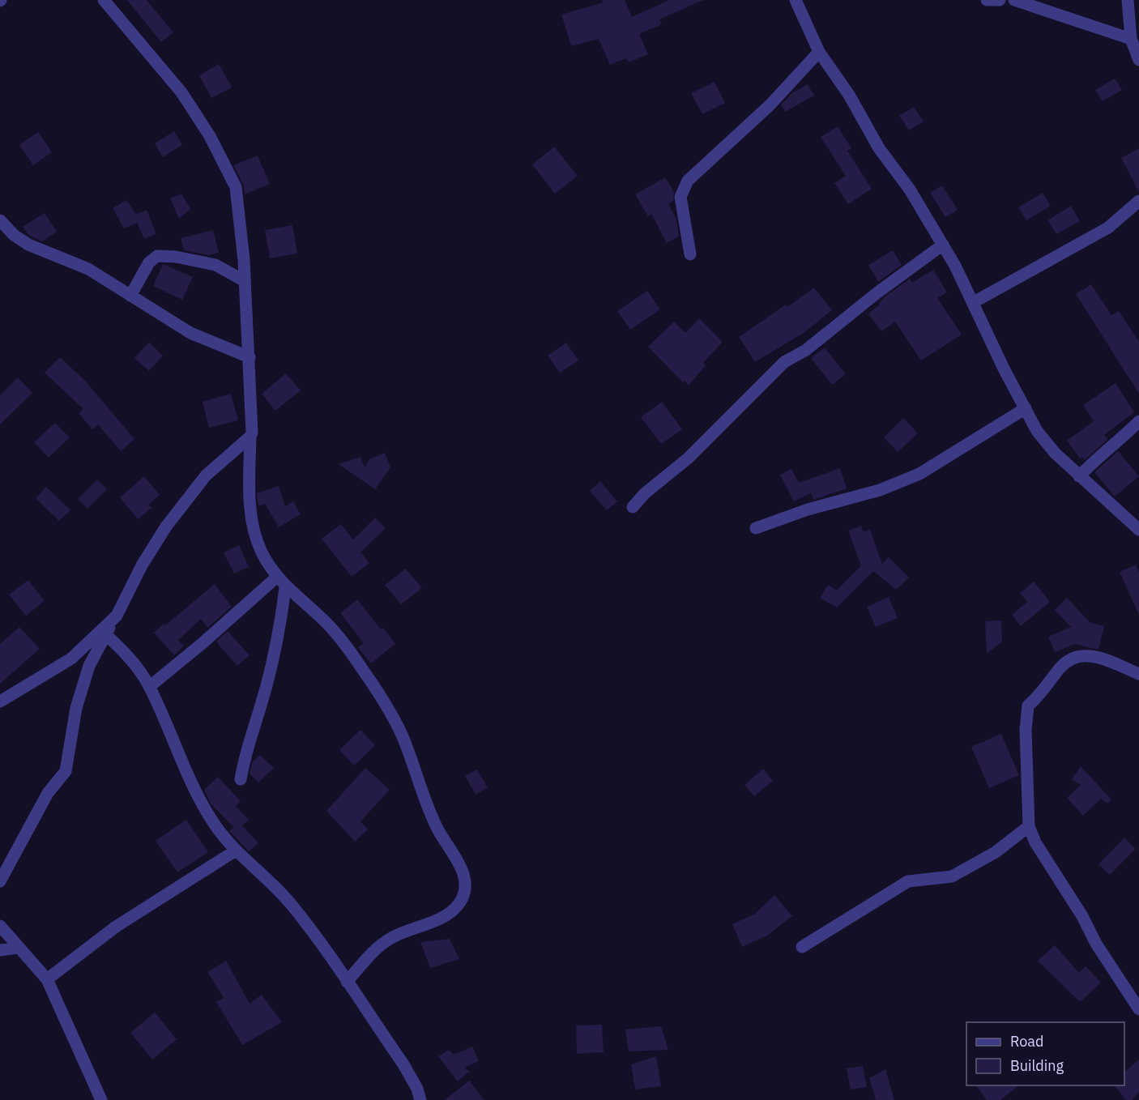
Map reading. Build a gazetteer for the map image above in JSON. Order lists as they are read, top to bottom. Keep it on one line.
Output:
{"legend":["Road","Building"]}
